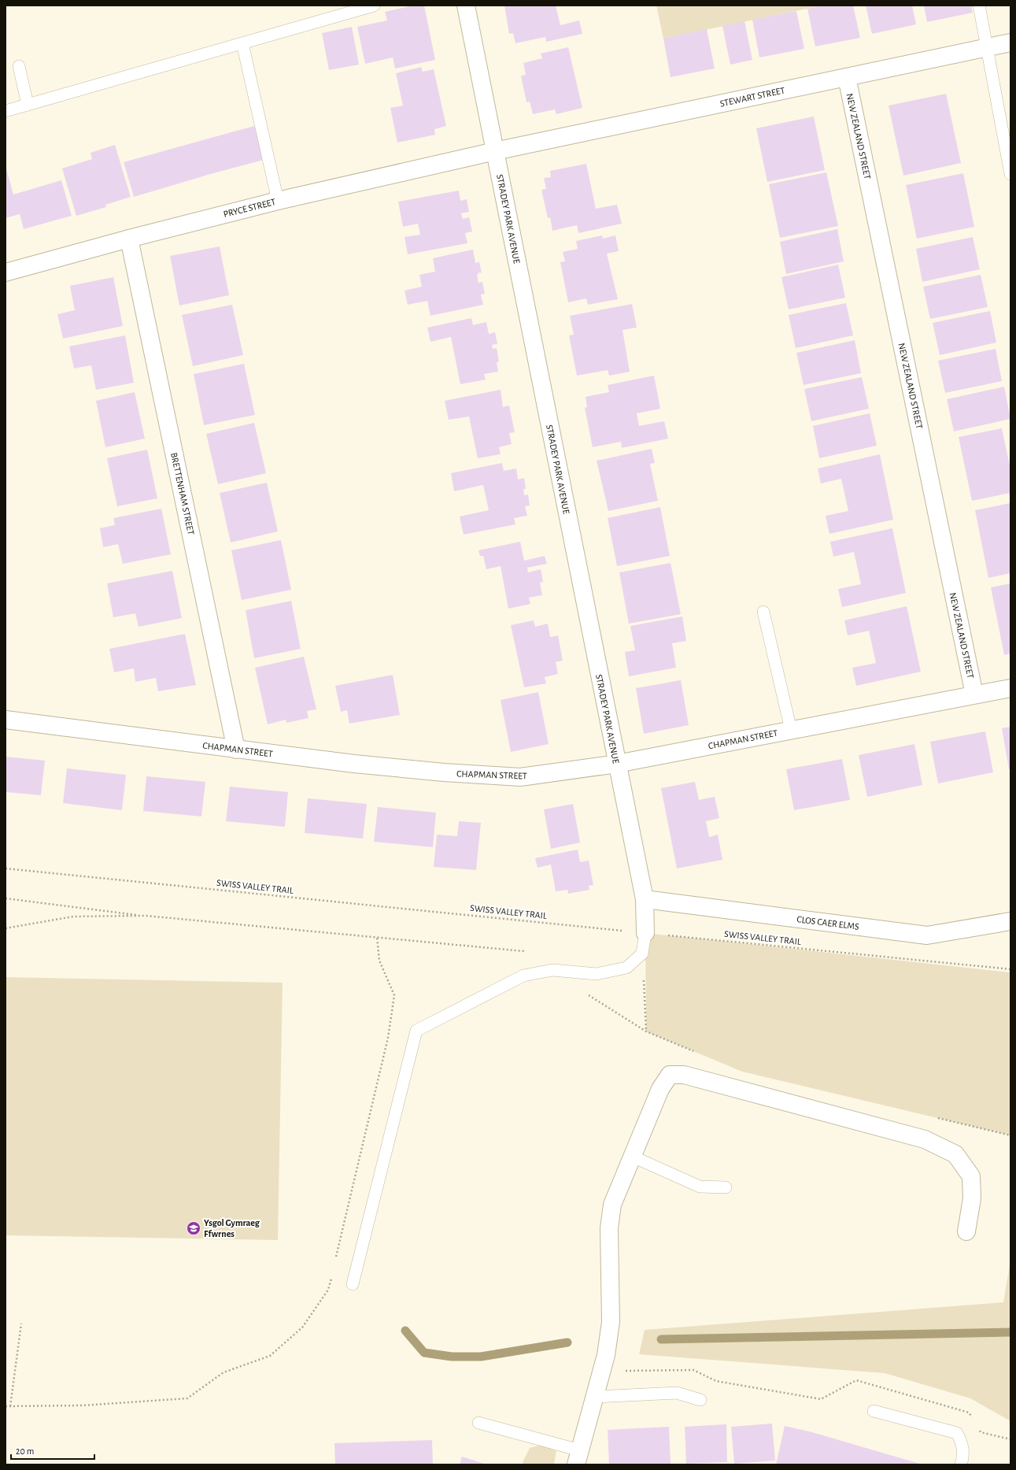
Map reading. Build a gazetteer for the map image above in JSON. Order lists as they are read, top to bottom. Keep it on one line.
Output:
{"streets":{"street":["STEWART STREET","NEW ZEALAND STREET","PRYCE STREET","STRADEY PARK AVENUE","BRETTENHAM STREET","CHAPMAN STREET","CLOS CAER ELMS"],"path":["SWISS VALLEY TRAIL"]},"crossings":[["STEWART STREET","NEW ZEALAND STREET"],["STEWART STREET","PRYCE STREET"],["STEWART STREET","STRADEY PARK AVENUE"],["NEW ZEALAND STREET","CHAPMAN STREET"],["PRYCE STREET","STRADEY PARK AVENUE"],["PRYCE STREET","BRETTENHAM STREET"],["STRADEY PARK AVENUE","CHAPMAN STREET"],["STRADEY PARK AVENUE","SWISS VALLEY TRAIL"],["STRADEY PARK AVENUE","CLOS CAER ELMS"],["BRETTENHAM STREET","CHAPMAN STREET"]],"places":{"school or university":["Ysgol Gymraeg Ffwrnes"]},"scale_bar":"20 m"}
